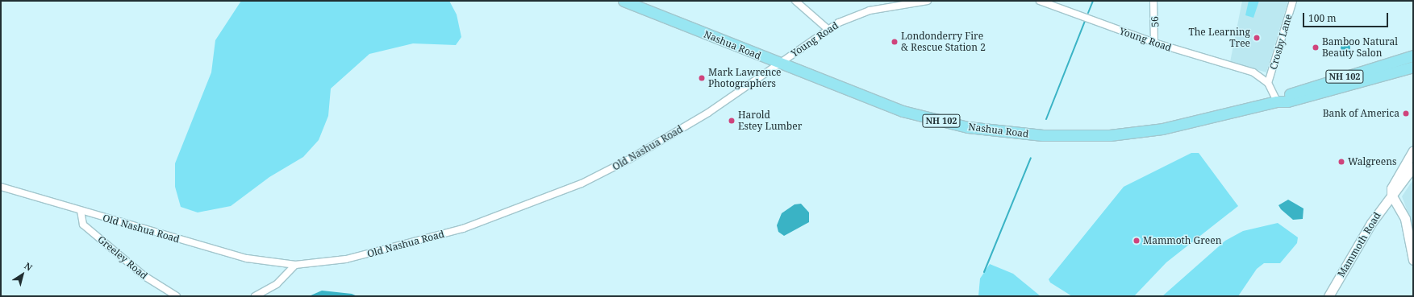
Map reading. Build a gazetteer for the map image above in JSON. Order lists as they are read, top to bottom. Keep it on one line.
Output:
{"streets":{"main road":["Nashua Road","NH 102","Mammoth Road"],"street":["56","Young Road","Crosby Lane","Old Nashua Road","Greeley Road"]},"crossings":[["56","Young Road"],["Young Road","Crosby Lane"],["Young Road","Nashua Road"],["Young Road","Old Nashua Road"],["Nashua Road","Old Nashua Road"],["Old Nashua Road","Greeley Road"]],"places":["The Learning Tree","Londonderry Fire & Rescue Station 2","Bamboo Natural Beauty Salon","Mark Lawrence Photographers","Bank of America","Harold Estey Lumber","Walgreens","Mammoth Green"],"scale_bar":"100 m","north":"top right"}
